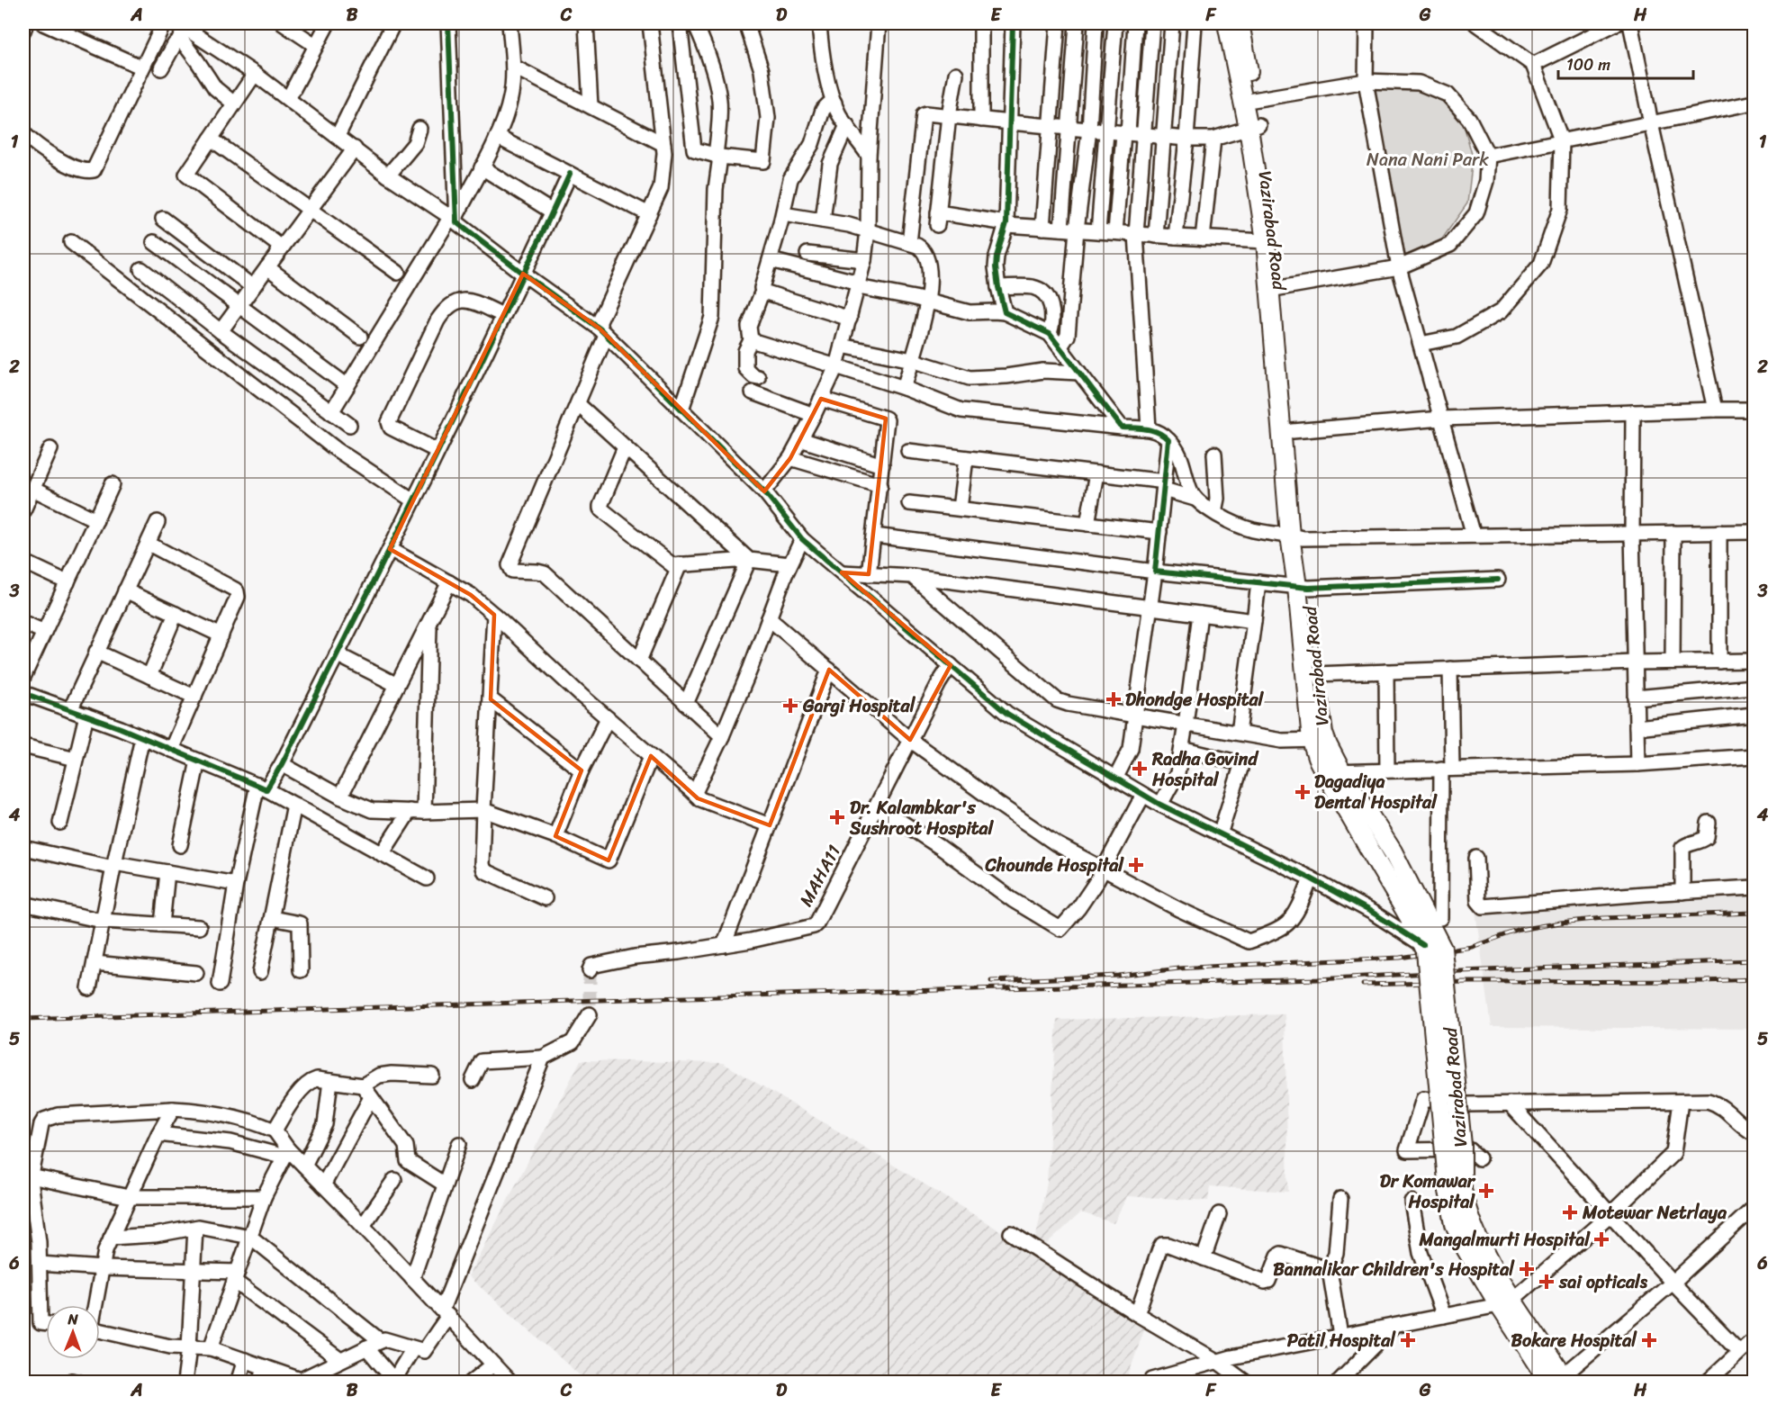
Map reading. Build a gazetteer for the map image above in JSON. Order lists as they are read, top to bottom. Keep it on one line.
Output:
{"streets":{"main road":["Vazirabad Road"],"street":["MAHA11"]},"parks":["Nana Nani Park"],"places":{"health":["Dhondge Hospital","Gargi Hospital","Radha Govind Hospital","Dagadiya Dental Hospital","Dr. Kalambkar's Sushroot Hospital","Chounde Hospital","Dr Komawar Hospital","Motewar Netrlaya","Mangalmurti Hospital","Bannalikar Children's Hospital","sai opticals","Patil Hospital","Bokare Hospital"]},"scale_bar":"100 m","north":"top","grid":{"columns":["A","B","C","D","E","F","G","H"],"rows":["1","2","3","4","5","6"]}}
